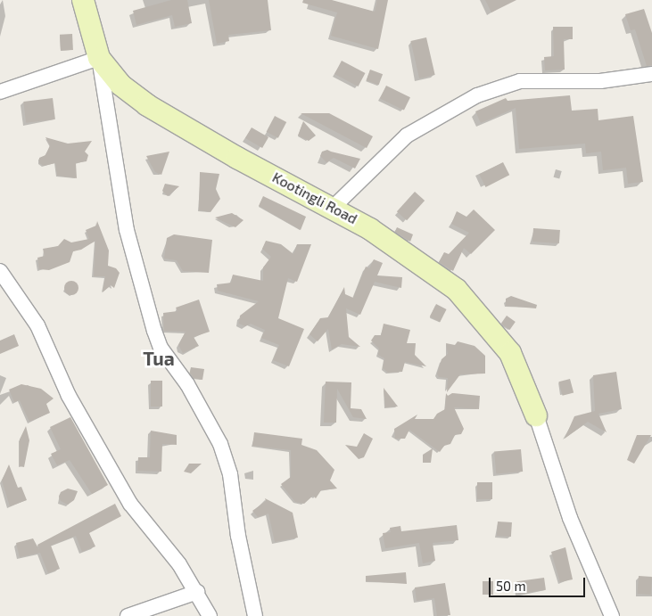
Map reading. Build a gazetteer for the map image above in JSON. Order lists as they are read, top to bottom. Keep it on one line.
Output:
{"streets":{"street":["Kootingli Road"]},"districts":["Tua"],"scale_bar":"50 m"}
